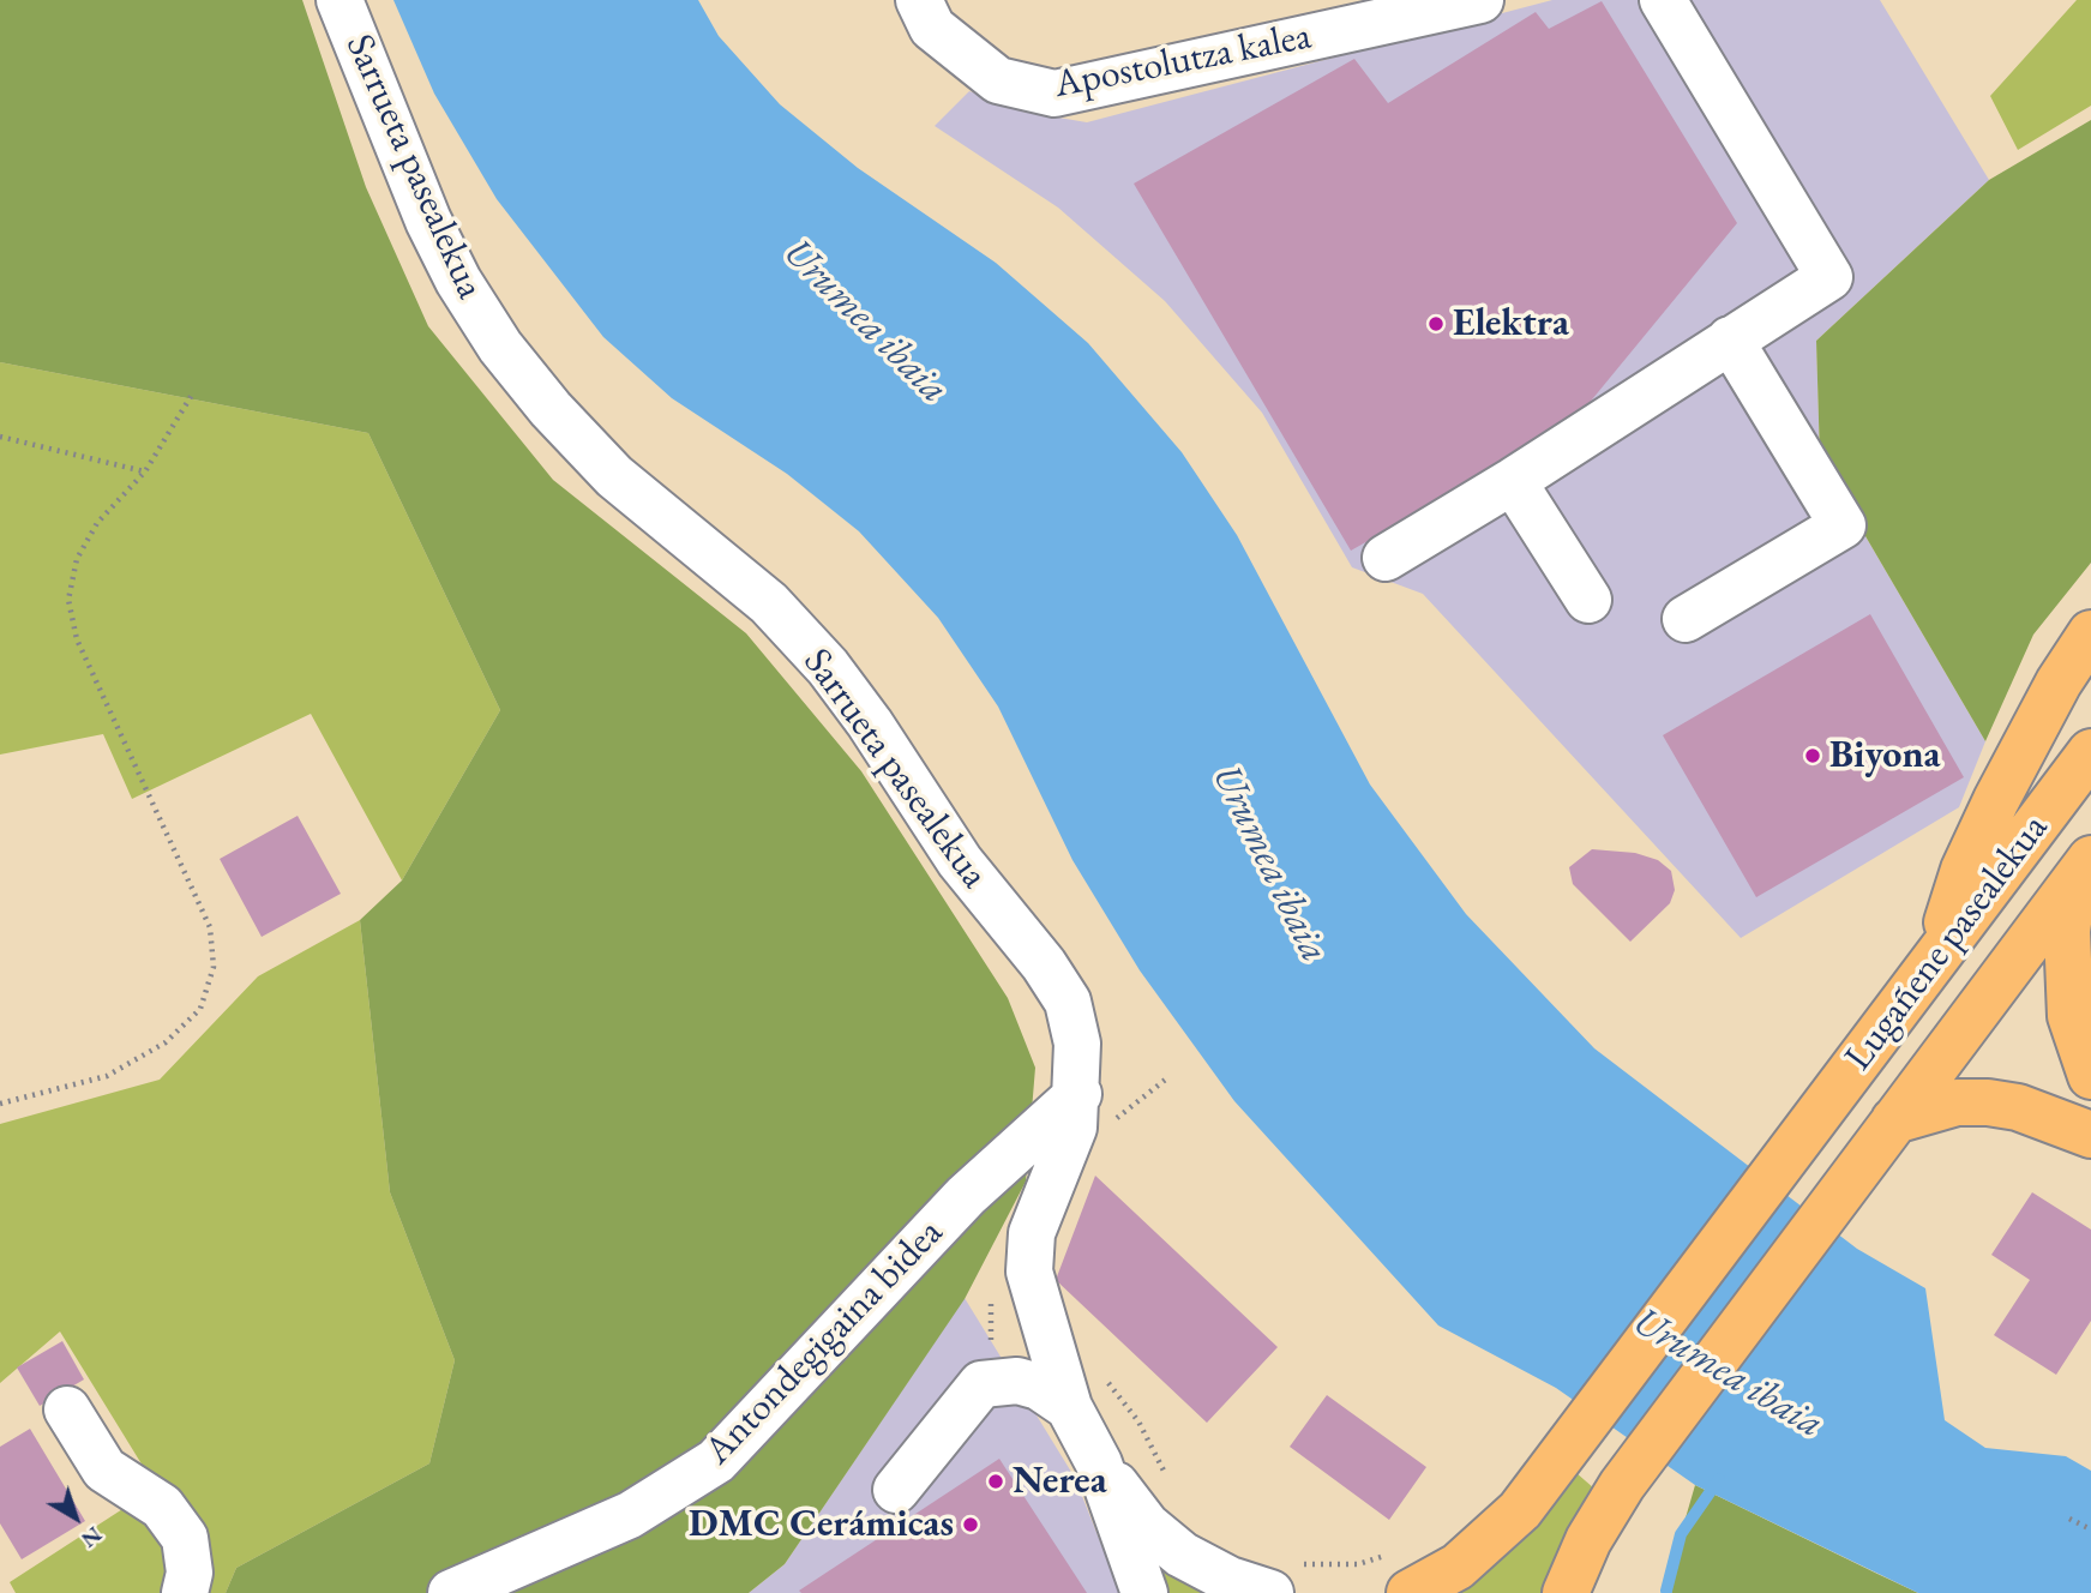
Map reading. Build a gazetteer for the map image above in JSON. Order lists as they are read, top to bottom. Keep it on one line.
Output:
{"streets":{"main road":["Lugañene pasealekua"],"street":["Apostolutza kalea","Sarrueta pasealekua","Antondegigaina bidea"]},"crossings":[["Sarrueta pasealekua","Antondegigaina bidea"]],"water":["Urumea ibaia"],"places":["Elektra","Biyona","Nerea","DMC Cerámicas"],"north":"bottom right"}
